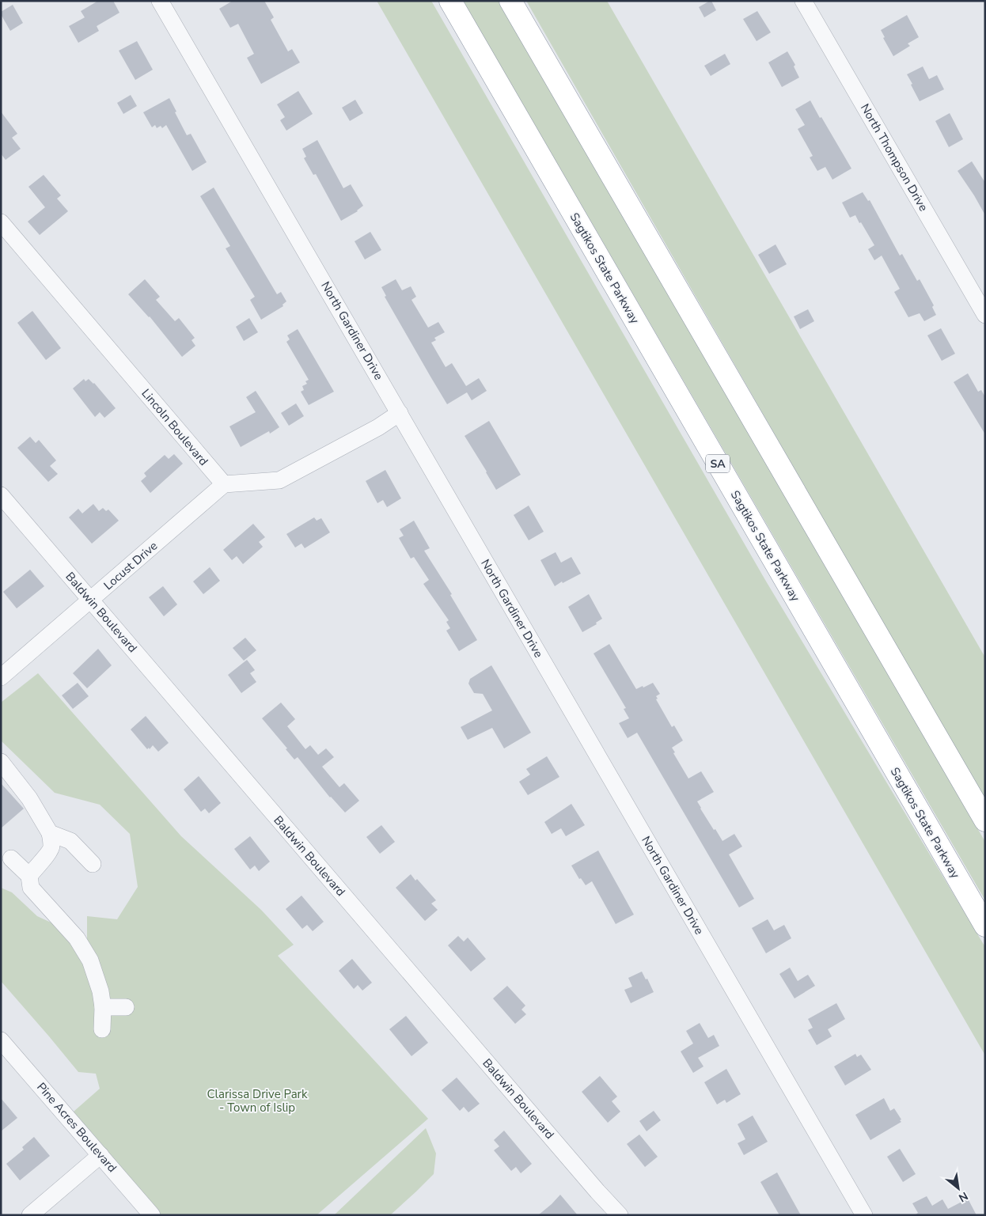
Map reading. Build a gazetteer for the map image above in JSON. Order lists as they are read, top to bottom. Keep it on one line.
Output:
{"streets":{"highway":["Sagtikos State Parkway","SA"],"street":["North Thompson Drive","North Gardiner Drive","Lincoln Boulevard","Locust Drive","Baldwin Boulevard","Pine Acres Boulevard"]},"crossings":[["Lincoln Boulevard","Locust Drive"],["Locust Drive","Baldwin Boulevard"]],"parks":["Clarissa Drive Park - Town of Islip"],"north":"bottom right"}
